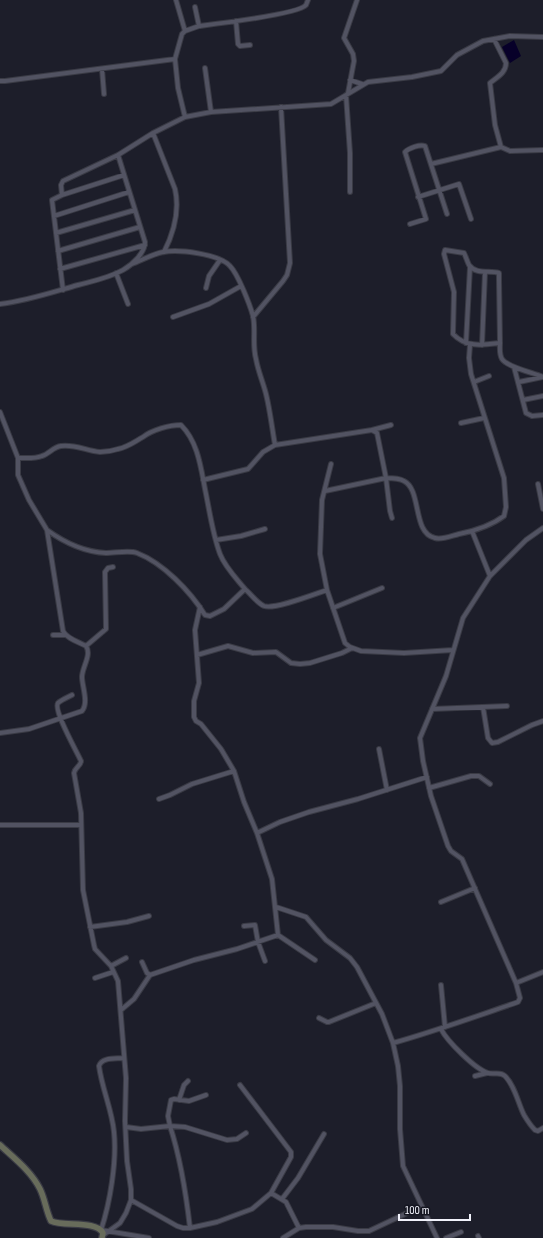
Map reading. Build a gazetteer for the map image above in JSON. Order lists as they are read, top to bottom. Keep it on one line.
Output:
{"scale_bar":"100 m"}
